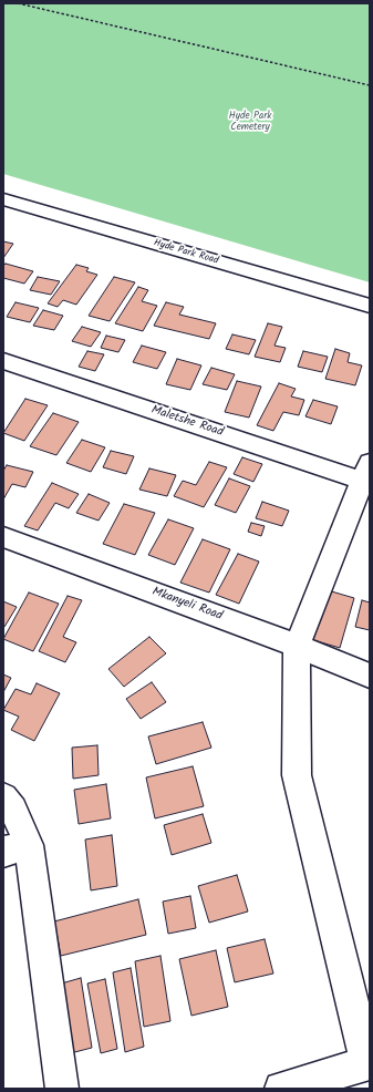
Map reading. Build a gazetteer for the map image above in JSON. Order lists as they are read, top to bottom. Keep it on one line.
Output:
{"streets":{"street":["Hyde Park Road","Maletshe Road","Mkanyeli Road"]},"parks":["Hyde Park Cemetery"]}
